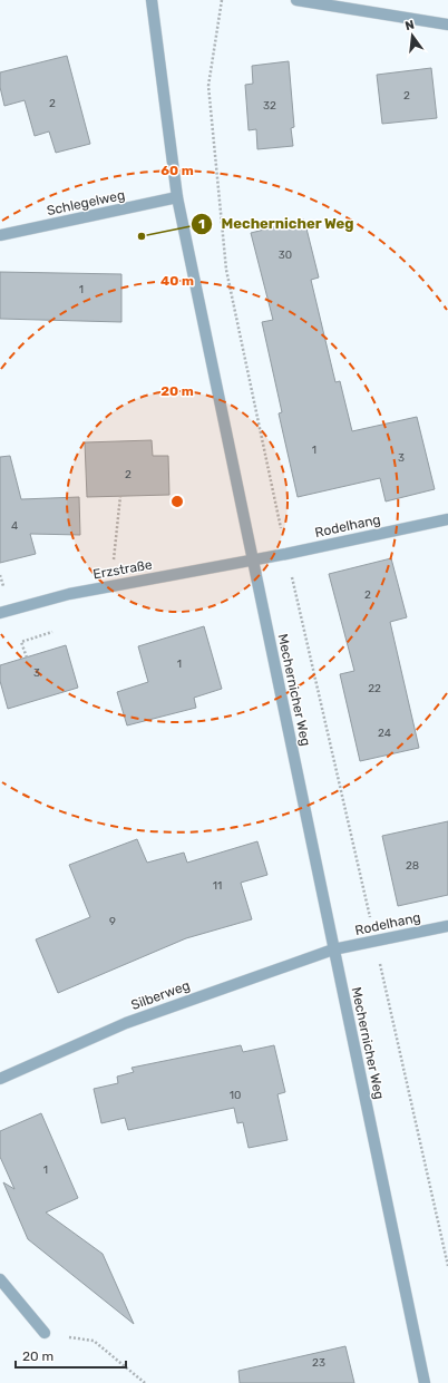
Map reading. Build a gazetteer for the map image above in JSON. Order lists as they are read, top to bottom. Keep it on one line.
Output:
{"streets":{"street":["Schlegelweg","Rodelhang","Erzstraße","Mechernicher Weg","Silberweg"]},"crossings":[["Schlegelweg","Mechernicher Weg"],["Rodelhang","Erzstraße"],["Rodelhang","Mechernicher Weg"],["Rodelhang","Silberweg"],["Erzstraße","Mechernicher Weg"],["Mechernicher Weg","Silberweg"]],"places":["Mechernicher Weg"],"house_numbers":["2","2","32","30","1","1","3","2","4","2","1","3","22","24","28","11","9","10","1","23"],"scale_bar":"20 m","north":"top","rings":["60 m","40 m","20 m"]}
